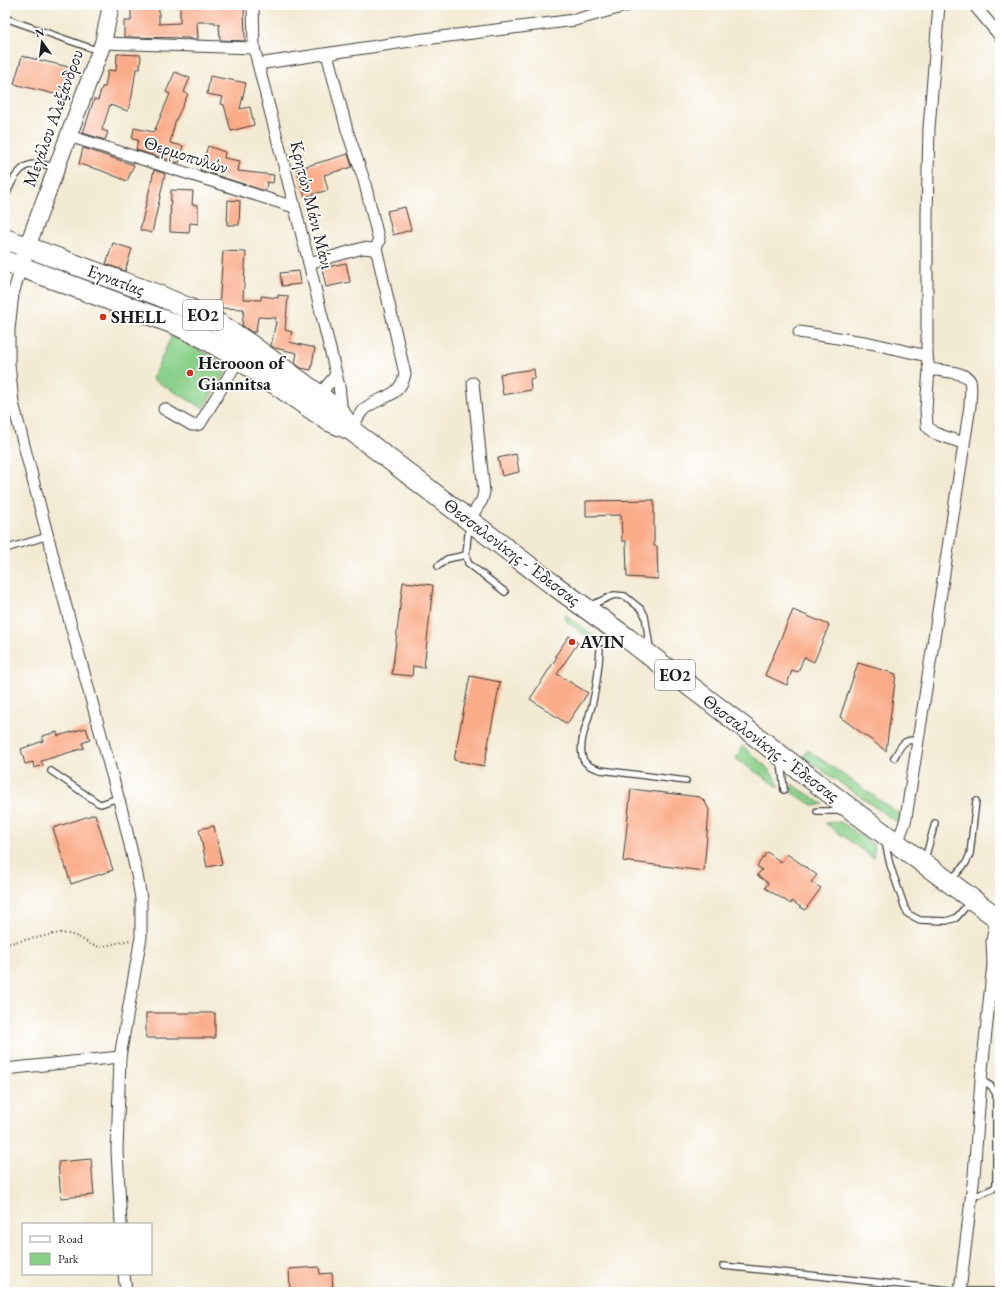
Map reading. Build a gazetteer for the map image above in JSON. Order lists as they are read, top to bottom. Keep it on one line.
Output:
{"streets":{"highway":["Εγνατίας","ΕΟ2","Θεσσαλονίκης - Έδεσσας"],"main road":["Μεγάλου Αλεξάνδρου"],"street":["Θερμοπυλών","Κρητών Μάνι Μάνι"]},"crossings":[["Μεγάλου Αλεξάνδρου","Θερμοπυλών"],["Μεγάλου Αλεξάνδρου","Εγνατίας"],["Θερμοπυλών","Κρητών Μάνι Μάνι"],["Κρητών Μάνι Μάνι","Εγνατίας"],["Εγνατίας","Θεσσαλονίκης - Έδεσσας"]],"places":["SHELL","Herooon of Giannitsa","AVIN"],"legend":["Road","Park"],"north":"top"}
